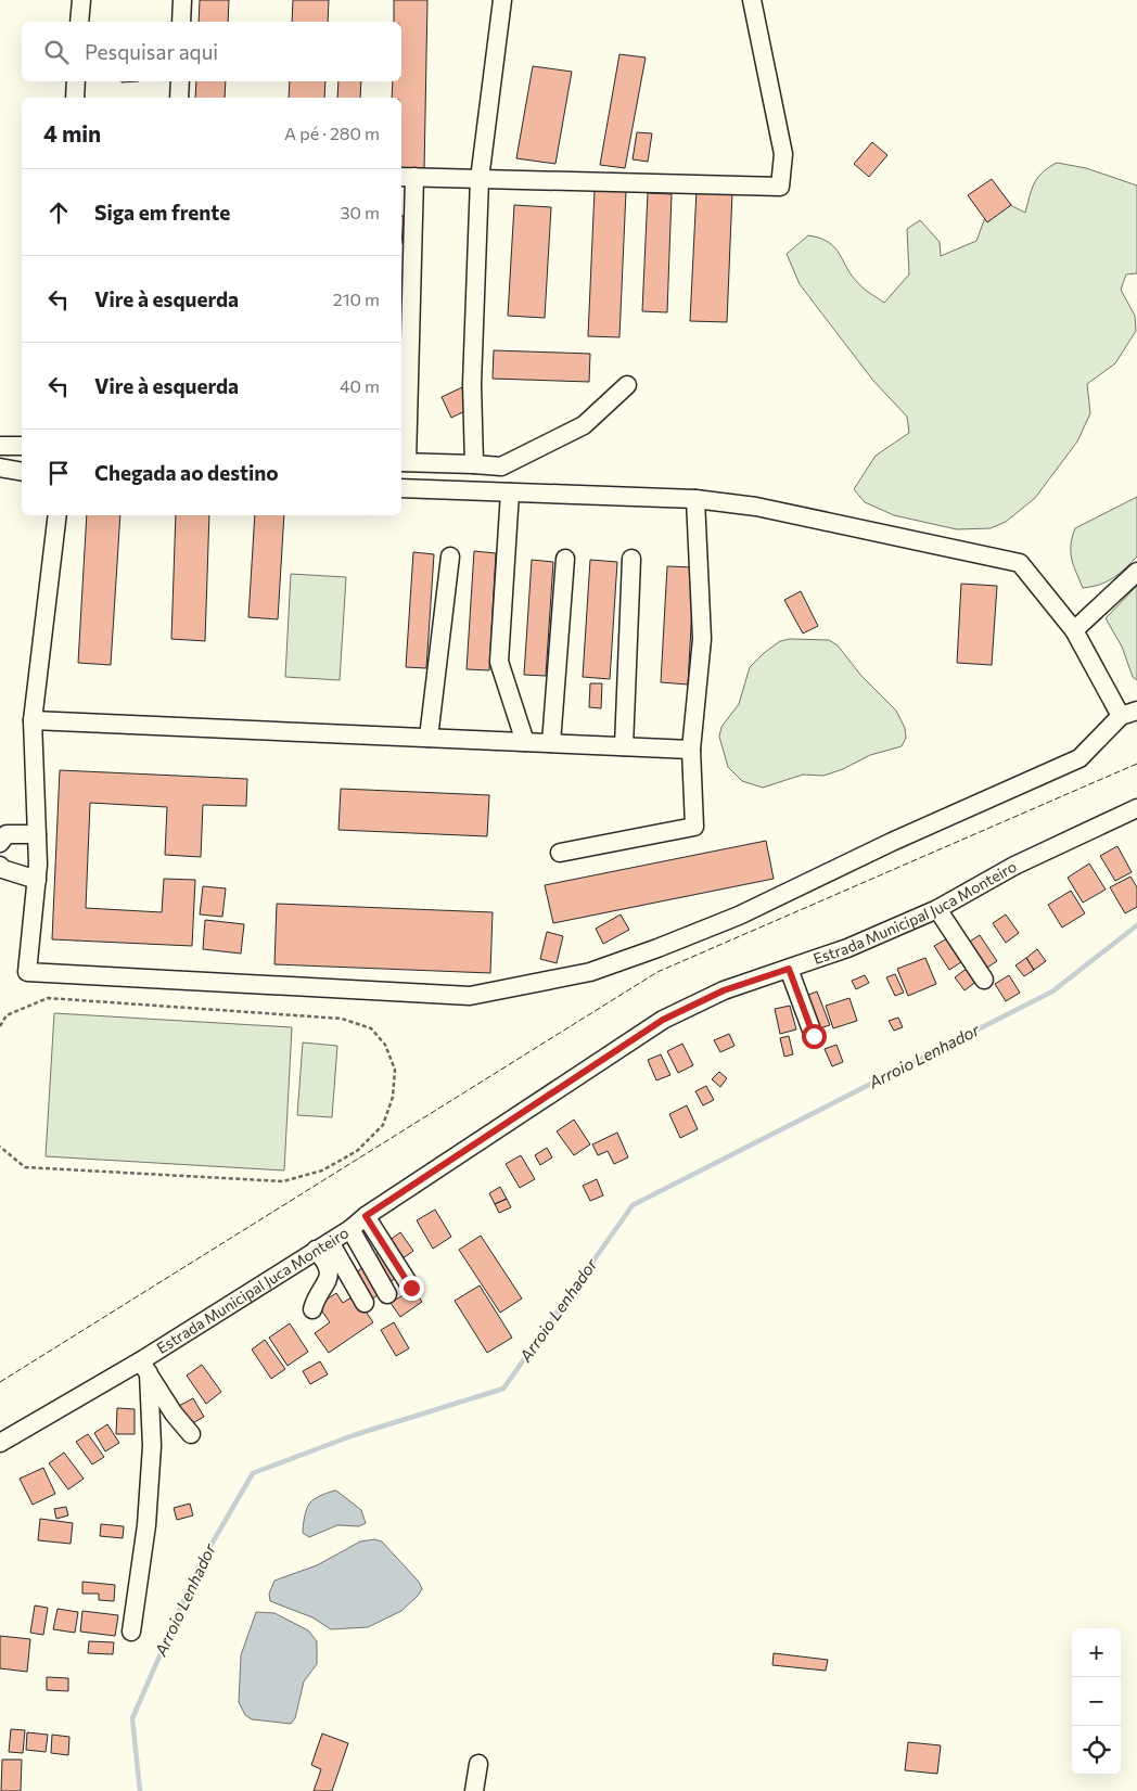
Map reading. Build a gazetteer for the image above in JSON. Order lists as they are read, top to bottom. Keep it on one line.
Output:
{"streets":{"street":["Estrada Municipal Juca Monteiro"]},"water":["Arroio Lenhador"],"page":{"search":"Pesquisar aqui","heading":["4 min","A pé · 280 m"],"list":[["Siga em frente","30 m"],["Vire à esquerda","210 m"],["Vire à esquerda","40 m"],"Chegada ao destino"],"map_buttons":["+","−"]}}
